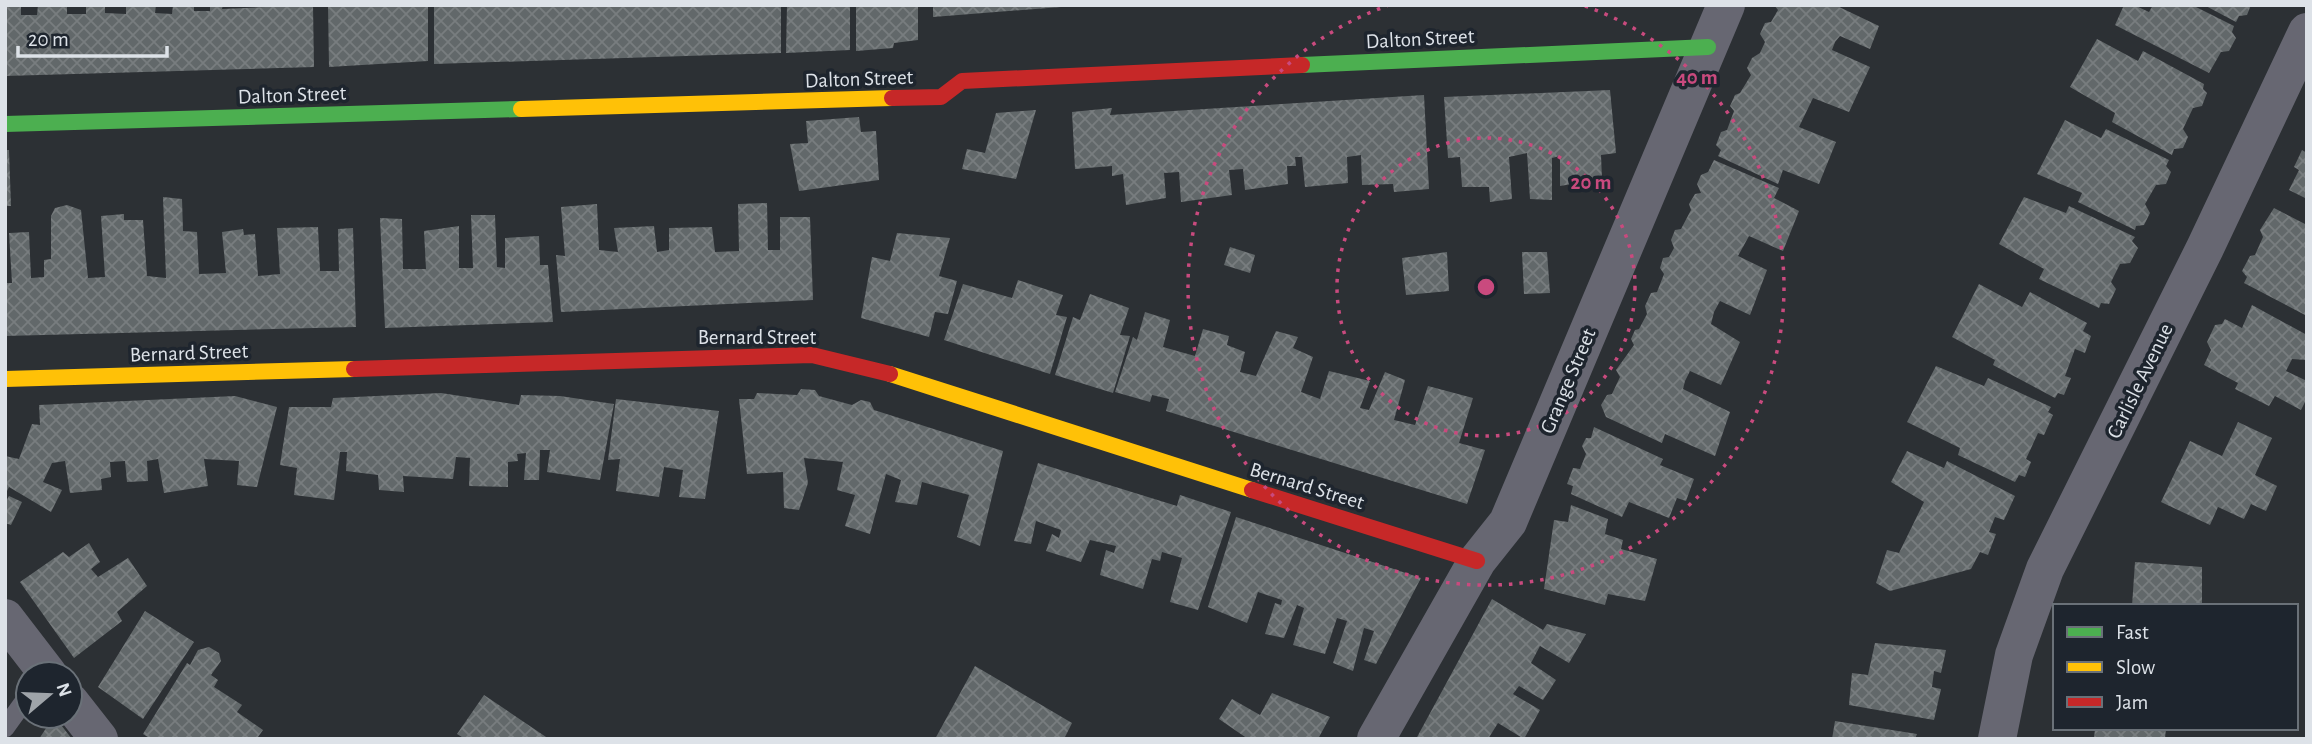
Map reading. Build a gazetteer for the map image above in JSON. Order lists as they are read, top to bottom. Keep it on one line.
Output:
{"streets":{"street":["Dalton Street","Bernard Street","Grange Street","Carlisle Avenue"]},"crossings":[["Dalton Street","Grange Street"],["Bernard Street","Grange Street"]],"legend":["Fast","Slow","Jam"],"scale_bar":"20 m","north":"right","rings":["40 m","20 m"]}
